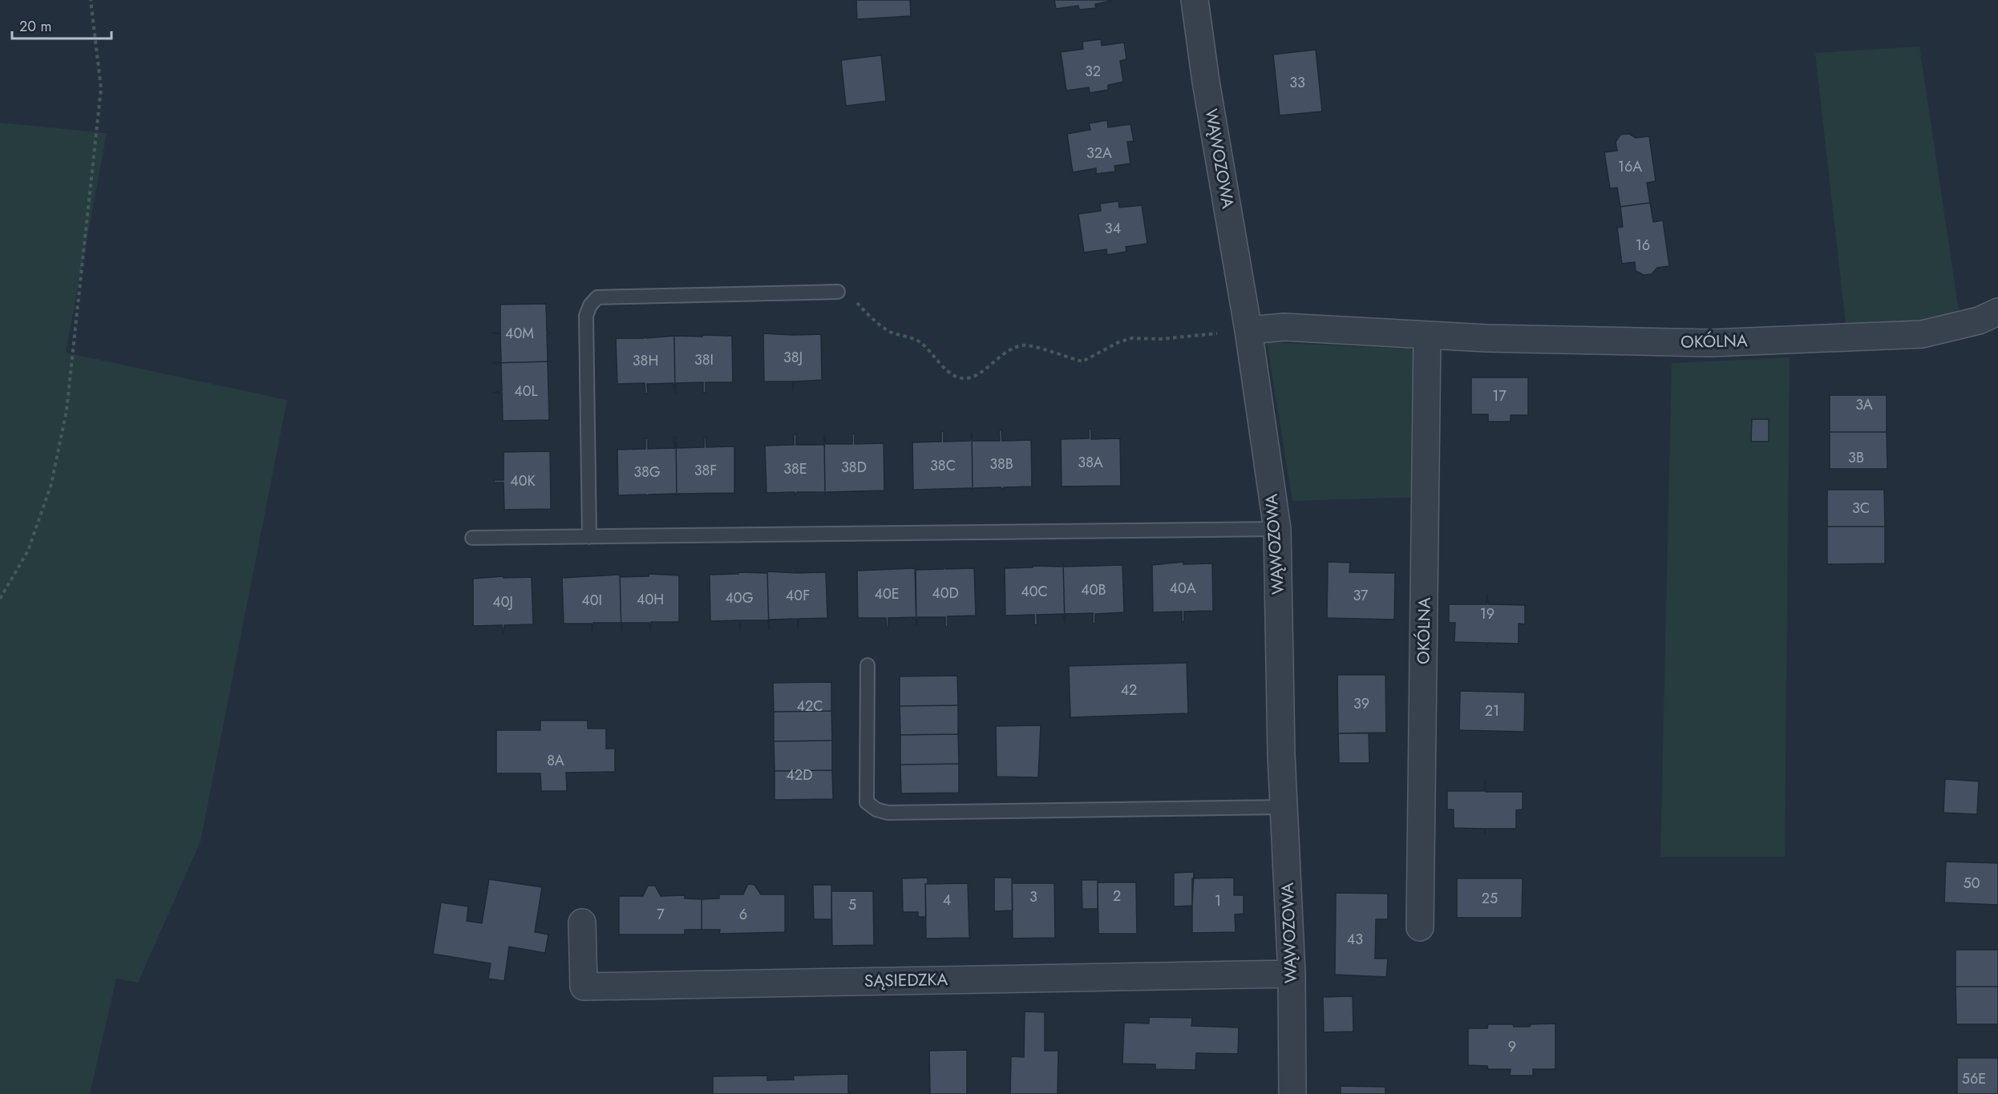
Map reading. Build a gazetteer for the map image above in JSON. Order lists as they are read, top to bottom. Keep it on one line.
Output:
{"streets":{"street":["WĄWOZOWA","OKÓLNA","SĄSIEDZKA"]},"crossings":[["WĄWOZOWA","OKÓLNA"],["WĄWOZOWA","SĄSIEDZKA"]],"house_numbers":["32","33","32A","16A","34","16","40M","38J","38I","38H","40L","17","3A","3B","38A","38B","38C","38D","38E","38F","38G","40K","3C","40A","40B","40C","40D","40E","40F","37","40G","40H","40I","40J","19","42","39","42C","21","8A","42D","50","2","3","25","4","1","5","7","6","43","9","56E"],"scale_bar":"20 m"}
